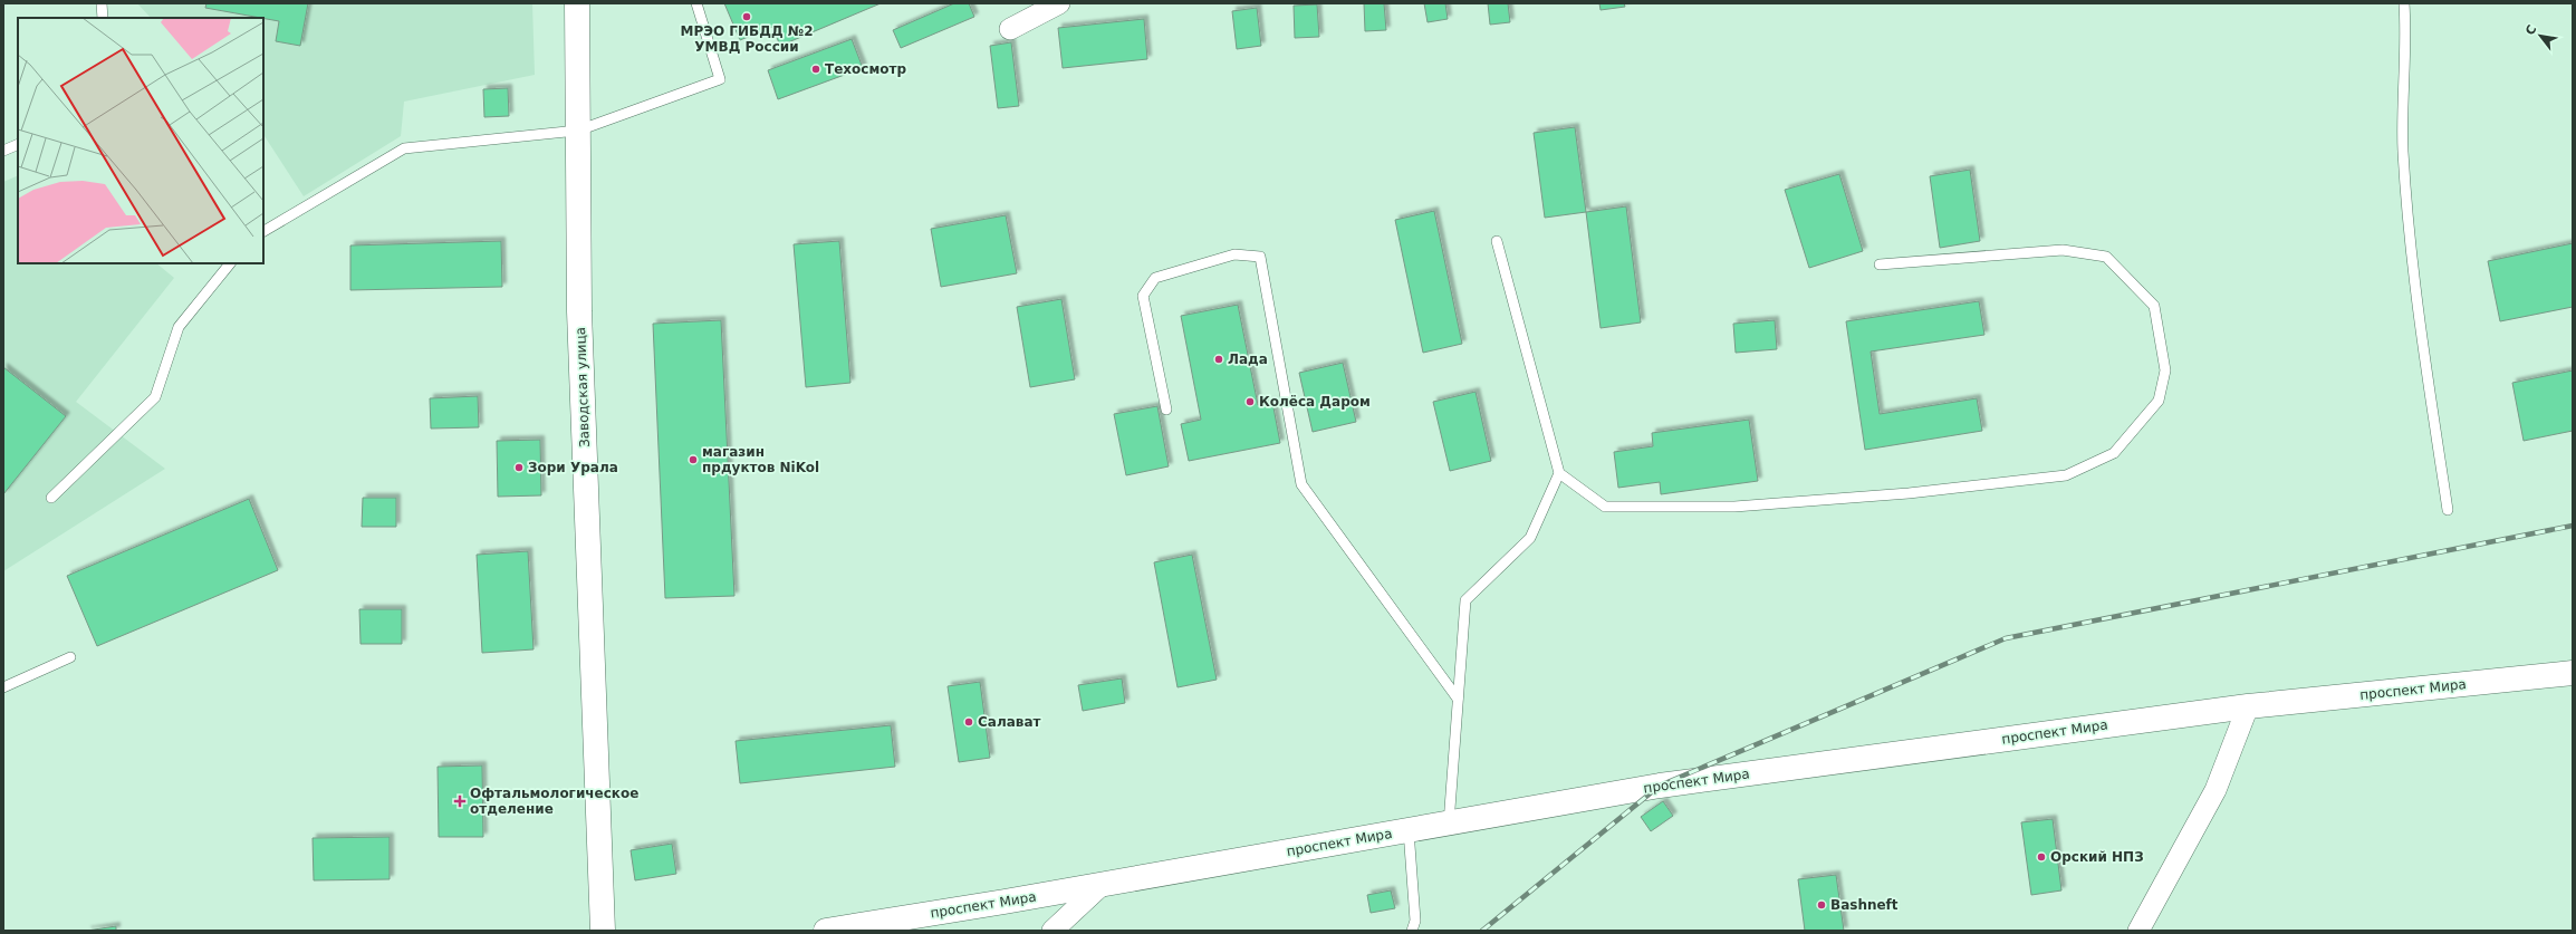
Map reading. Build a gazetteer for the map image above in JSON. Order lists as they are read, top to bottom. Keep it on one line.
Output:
{"streets":{"main road":["Заводская улица","проспект Мира"]},"places":{"other":["МРЭО ГИБДД №2 УМВД России","Техосмотр","Лада","Колёса Даром","магазин прдуктов NiKol","Зори Урала","Салават","Орский НПЗ","Bashneft"],"health":["Офтальмологическое отделение"]},"north":"top left"}
